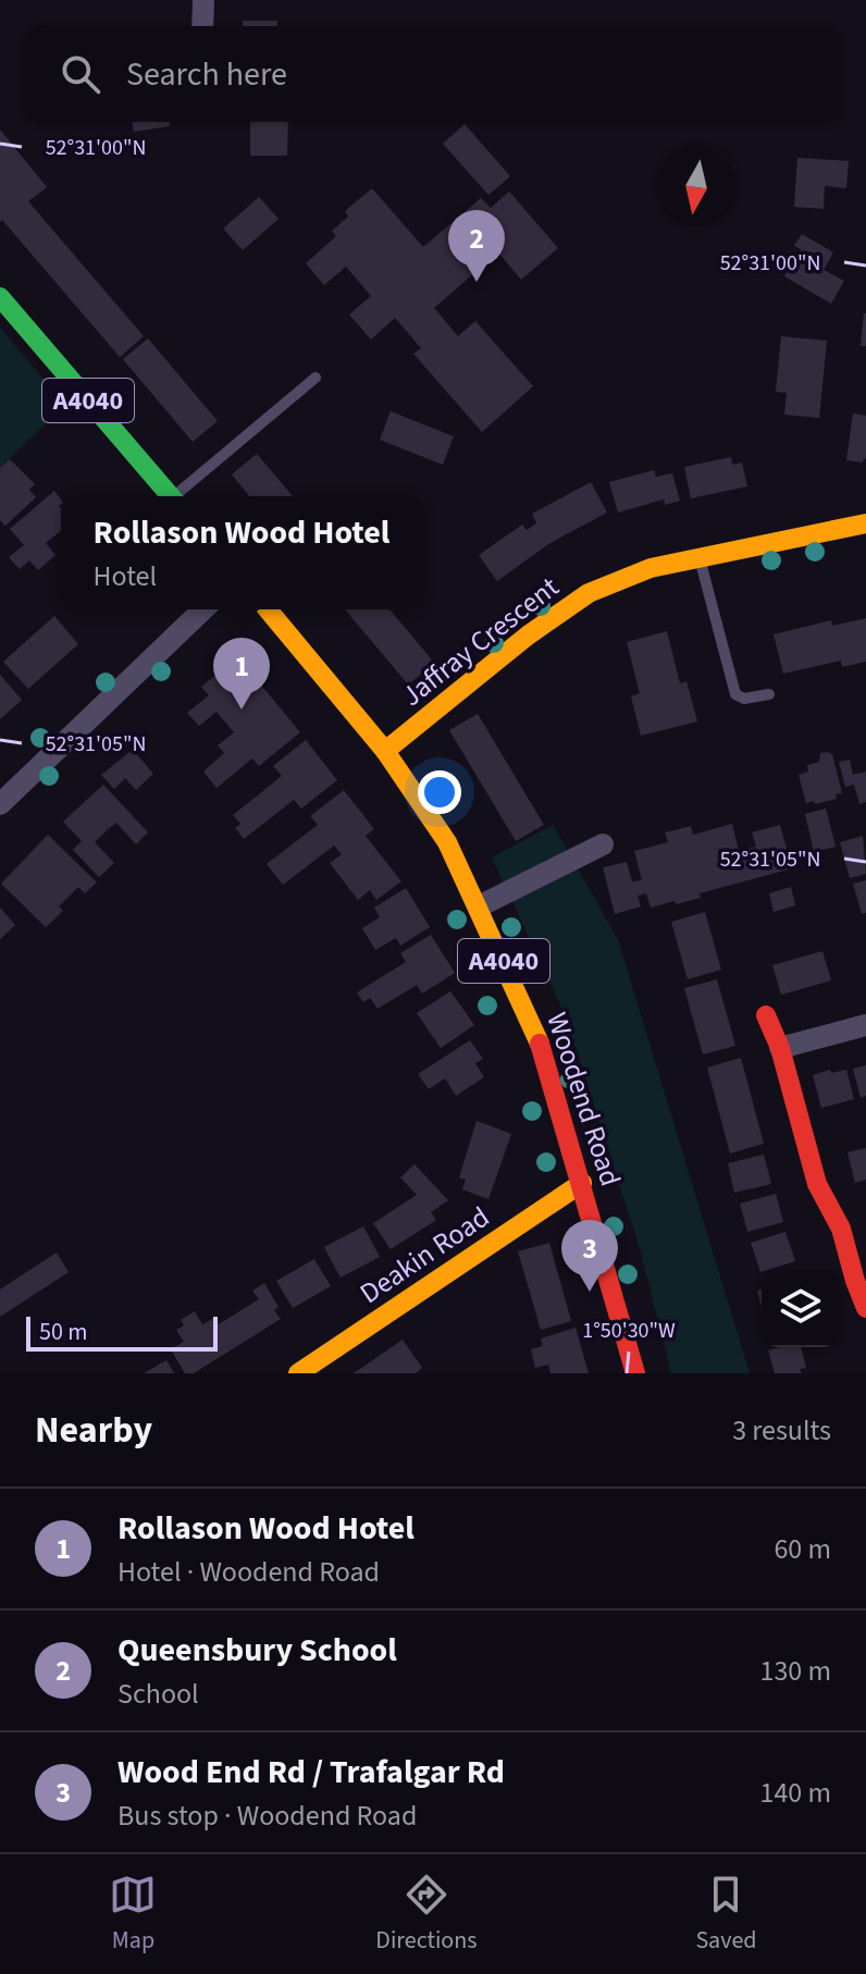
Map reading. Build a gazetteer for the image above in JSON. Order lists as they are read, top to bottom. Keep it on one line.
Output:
{"streets":{"street":["A4040","Jaffray Crescent","Woodend Road","Deakin Road"]},"crossings":[["Jaffray Crescent","Woodend Road"],["Woodend Road","Deakin Road"]],"scale_bar":"50 m","north":"bottom","page":{"search":"Search here","pins":["2","1","3"],"popup":["Rollason Wood Hotel","Hotel"],"scale":"50 m","heading":["Nearby","3 results"],"list":[{"mark":"1","name":"Rollason Wood Hotel","note":"Hotel · Woodend Road","value":"60 m"},{"mark":"2","name":"Queensbury School","note":"School","value":"130 m"},{"mark":"3","name":"Wood End Rd / Trafalgar Rd","note":"Bus stop · Woodend Road","value":"140 m"}],"nav":["Map","Directions","Saved"]},"coordinates":["52°31'00\"N","52°31'05\"N","1°50'30\"W"]}
